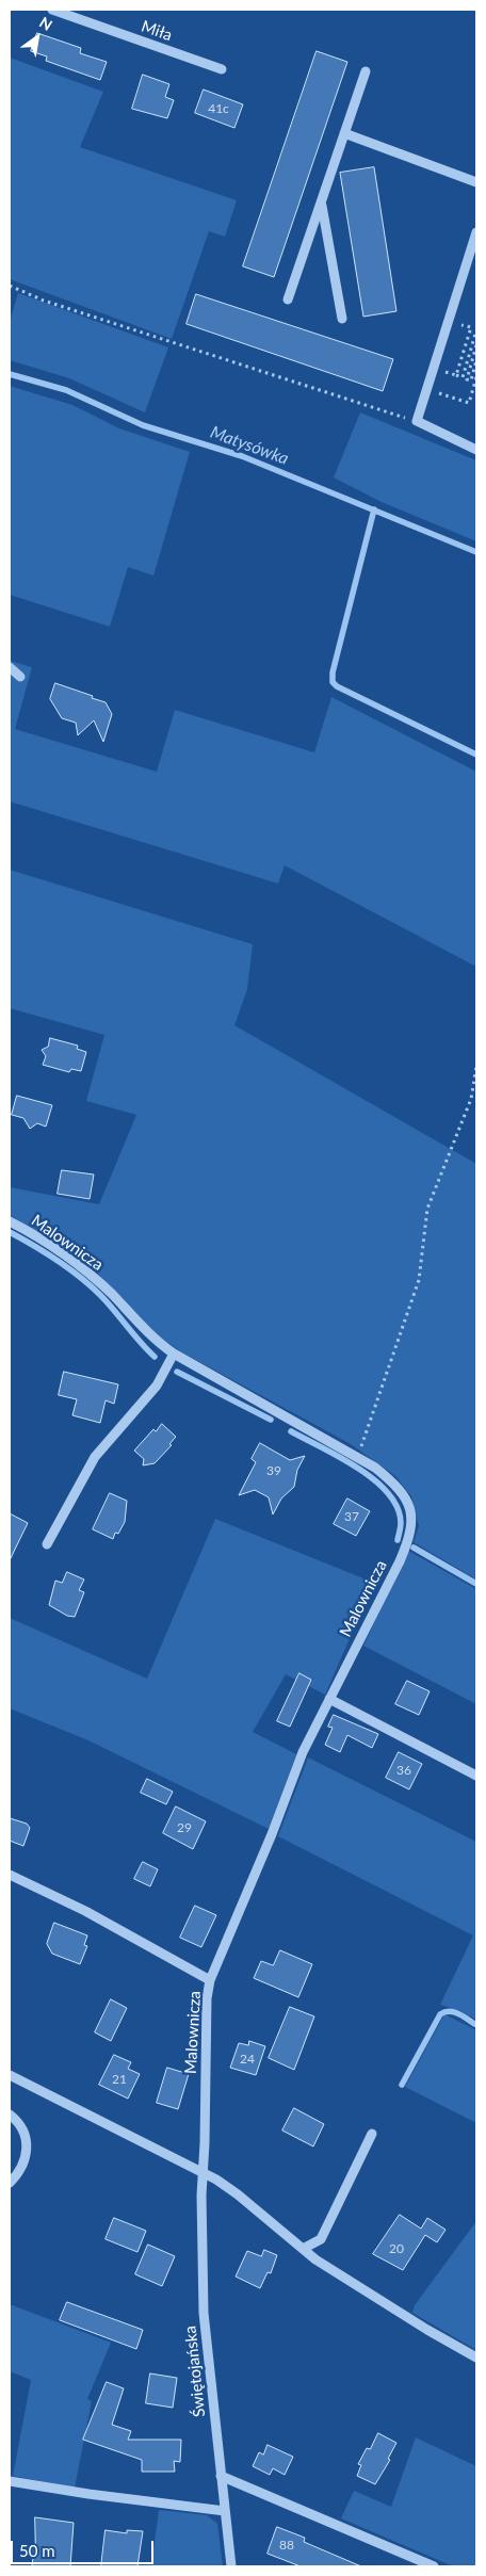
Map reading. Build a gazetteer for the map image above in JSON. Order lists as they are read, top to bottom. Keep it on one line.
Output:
{"streets":{"street":["Miła","Malownicza","Świętojańska"]},"crossings":[["Malownicza","Świętojańska"]],"water":["Matysówka"],"house_numbers":["41c","39","37","36","29","24","21","20","88"],"scale_bar":"50 m","north":"top right"}
